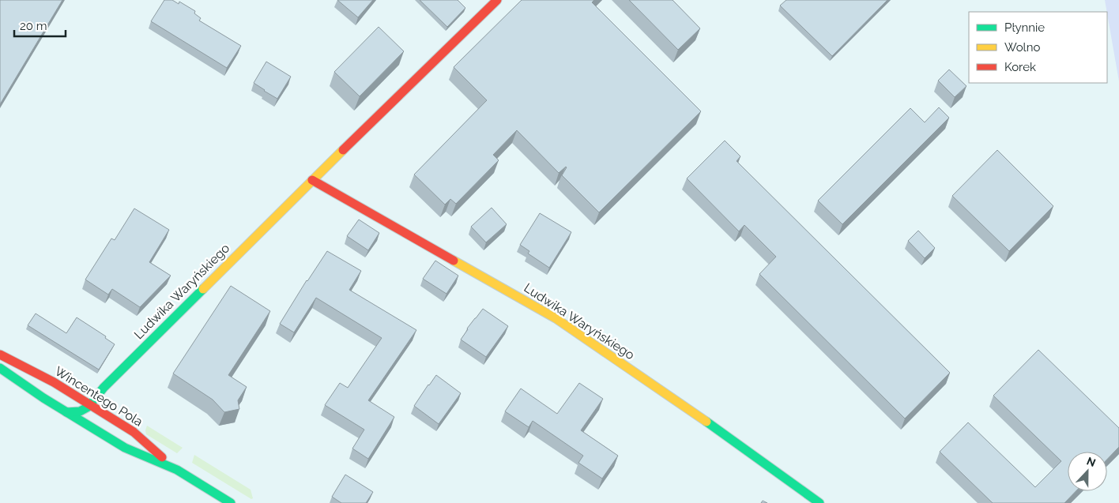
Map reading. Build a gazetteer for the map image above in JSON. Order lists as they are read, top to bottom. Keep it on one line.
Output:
{"streets":{"street":["Ludwika Waryńskiego","Wincentego Pola"]},"crossings":[["Ludwika Waryńskiego","Wincentego Pola"]],"legend":["Płynnie","Wolno","Korek"],"scale_bar":"20 m","north":"top"}
